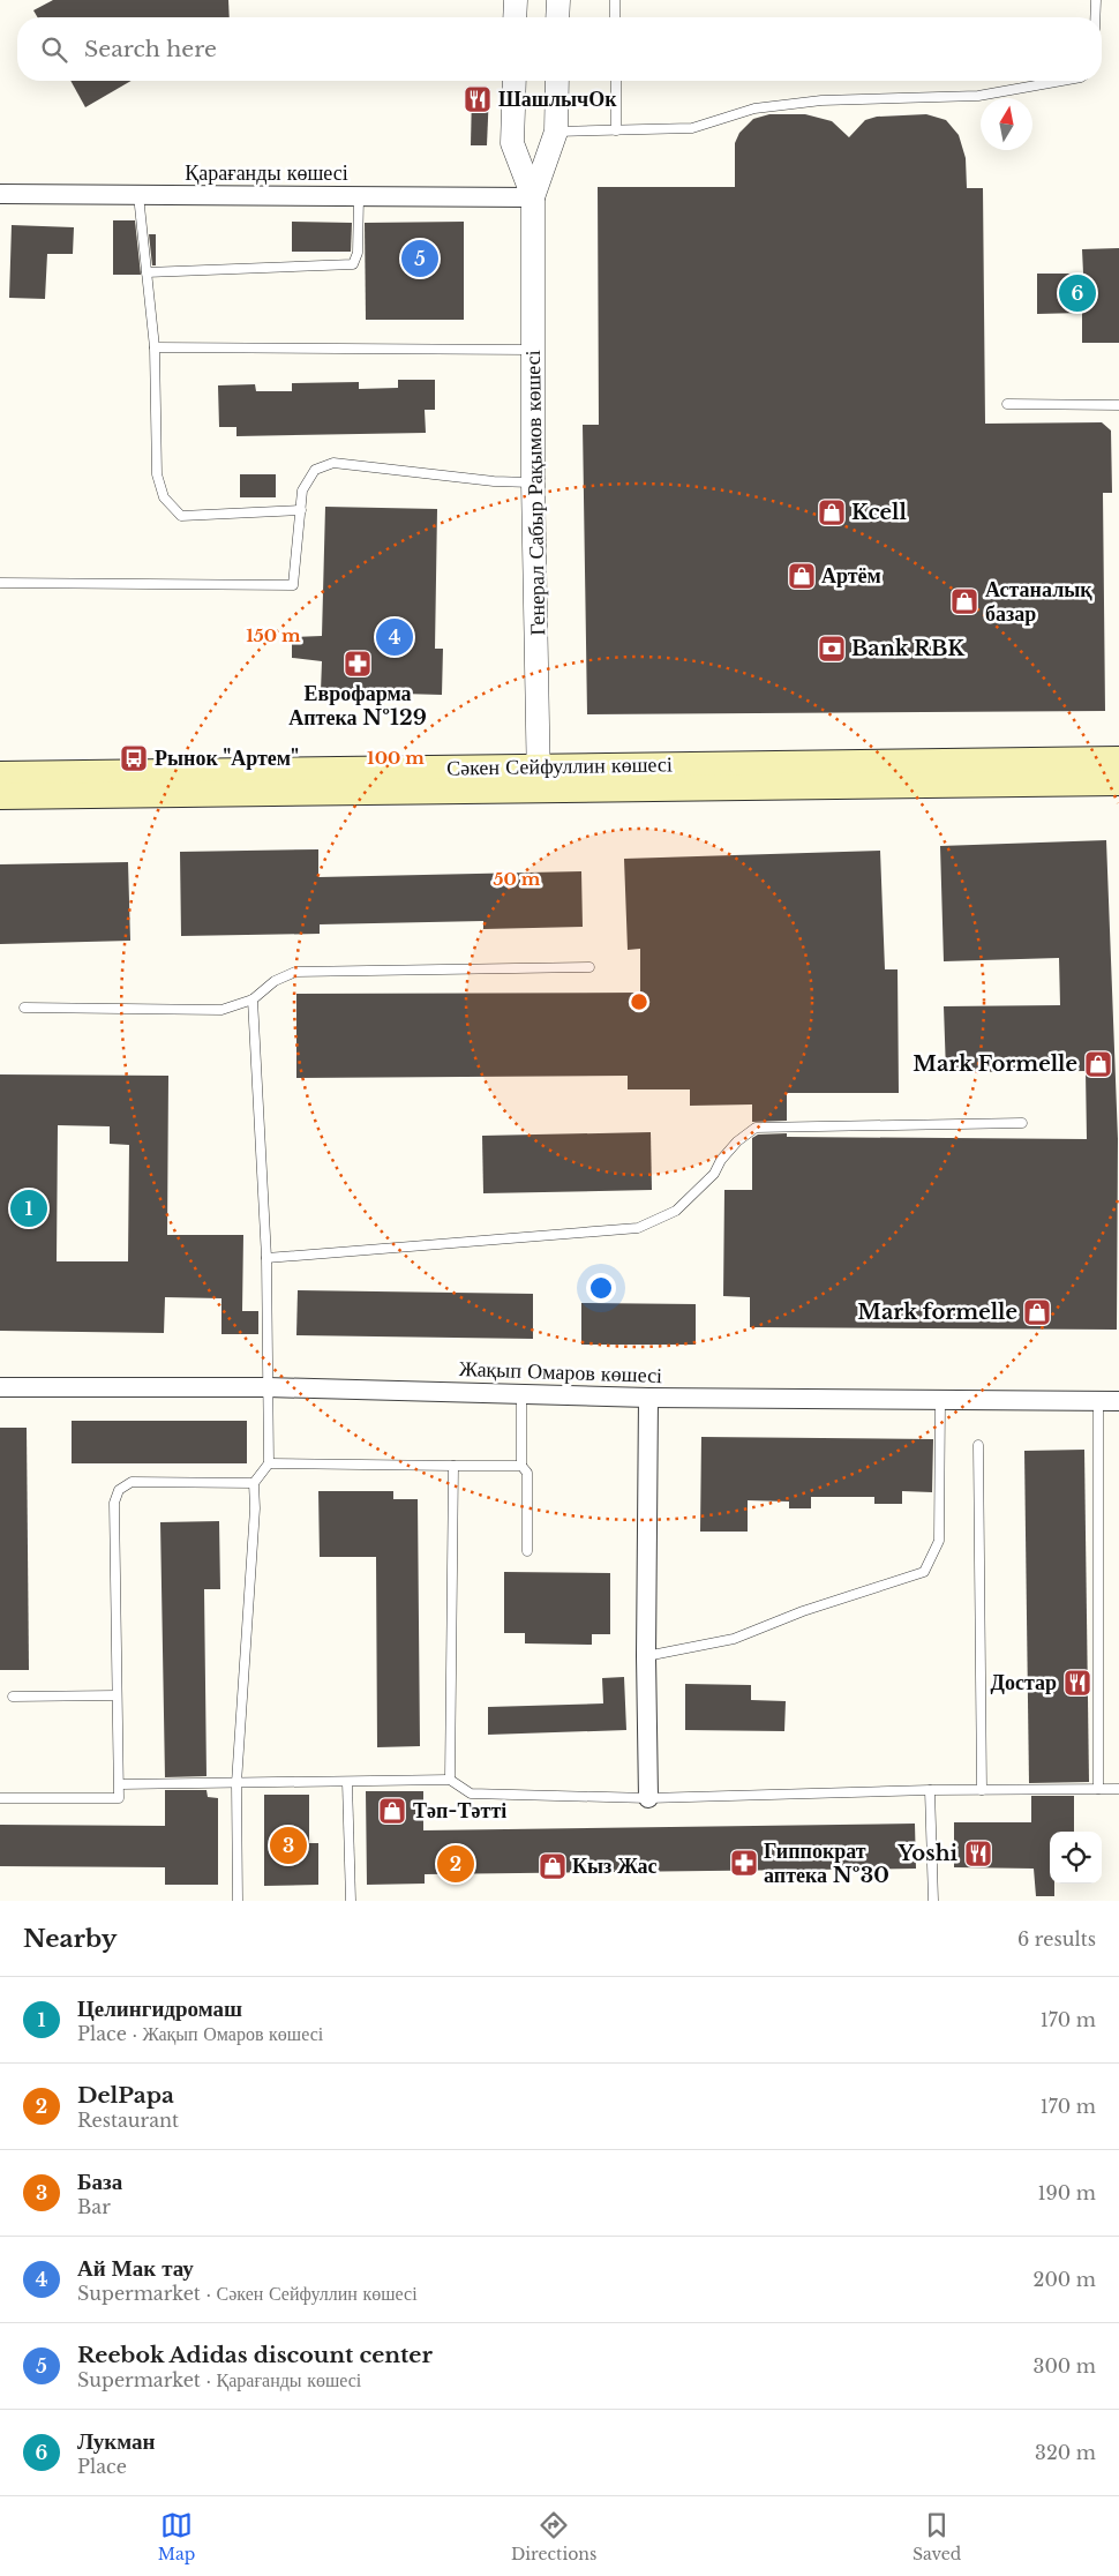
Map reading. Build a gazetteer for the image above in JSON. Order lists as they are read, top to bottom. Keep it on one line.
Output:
{"streets":{"main road":["Сәкен Сейфуллин көшесі"],"street":["Қарағанды көшесі","Генерал Сабыр Рақымов көшесі","Жақып Омаров көшесі"]},"crossings":[["Қарағанды көшесі","Генерал Сабыр Рақымов көшесі"],["Генерал Сабыр Рақымов көшесі","Сәкен Сейфуллин көшесі"]],"places":{"restaurant":["ШашлычОк","Достар","Yoshi"],"shop":["Kcell","Артём","Астаналық базар","Mark Formelle","Mark formelle","Тәп-Тәтті","Кыз Жас"],"bank":["Bank RBK"],"pharmacy":["Еврофарма Аптека №129","Гиппократ аптека №30"],"bus stop":["Рынок \"Артем\""]},"north":"top","page":{"search":"Search here","pins":["5","6","4","1","3","2"],"heading":["Nearby","6 results"],"list":[{"mark":"1","name":"Целингидромаш","note":"Place · Жақып Омаров көшесі","value":"170 m"},{"mark":"2","name":"DelPapa","note":"Restaurant","value":"170 m"},{"mark":"3","name":"База","note":"Bar","value":"190 m"},{"mark":"4","name":"Ай Мак тау","note":"Supermarket · Сәкен Сейфуллин көшесі","value":"200 m"},{"mark":"5","name":"Reebok Adidas discount center","note":"Supermarket · Қарағанды көшесі","value":"300 m"},{"mark":"6","name":"Лукман","note":"Place","value":"320 m"}],"nav":["Map","Directions","Saved"]},"rings":["150 m","100 m","50 m"]}
